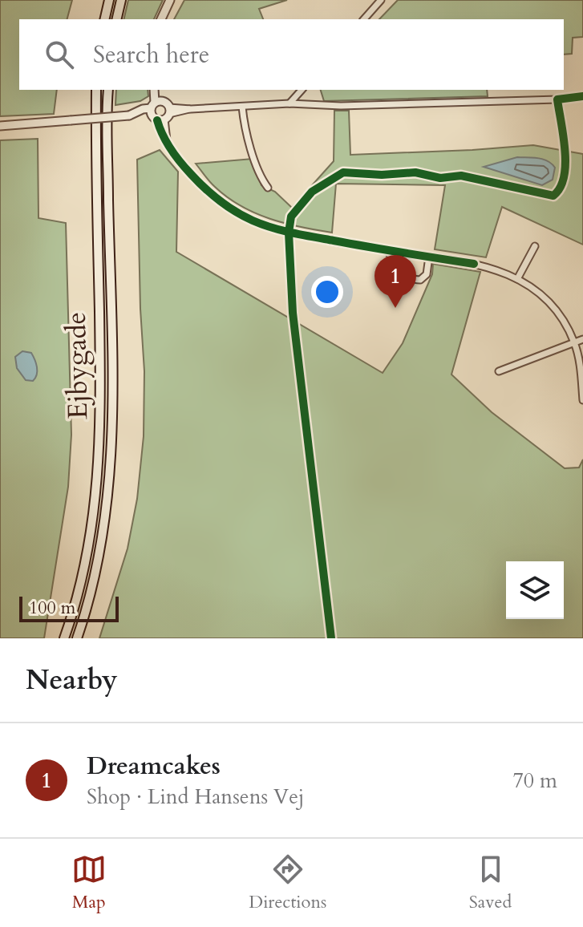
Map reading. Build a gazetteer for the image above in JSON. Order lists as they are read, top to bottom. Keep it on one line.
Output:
{"streets":{"main road":["Ejbygade"]},"scale_bar":"100 m","page":{"search":"Search here","pins":"1","scale":"100 m","heading":"Nearby","list":[{"mark":"1","name":"Dreamcakes","note":"Shop · Lind Hansens Vej","value":"70 m"}],"nav":["Map","Directions","Saved"]}}
